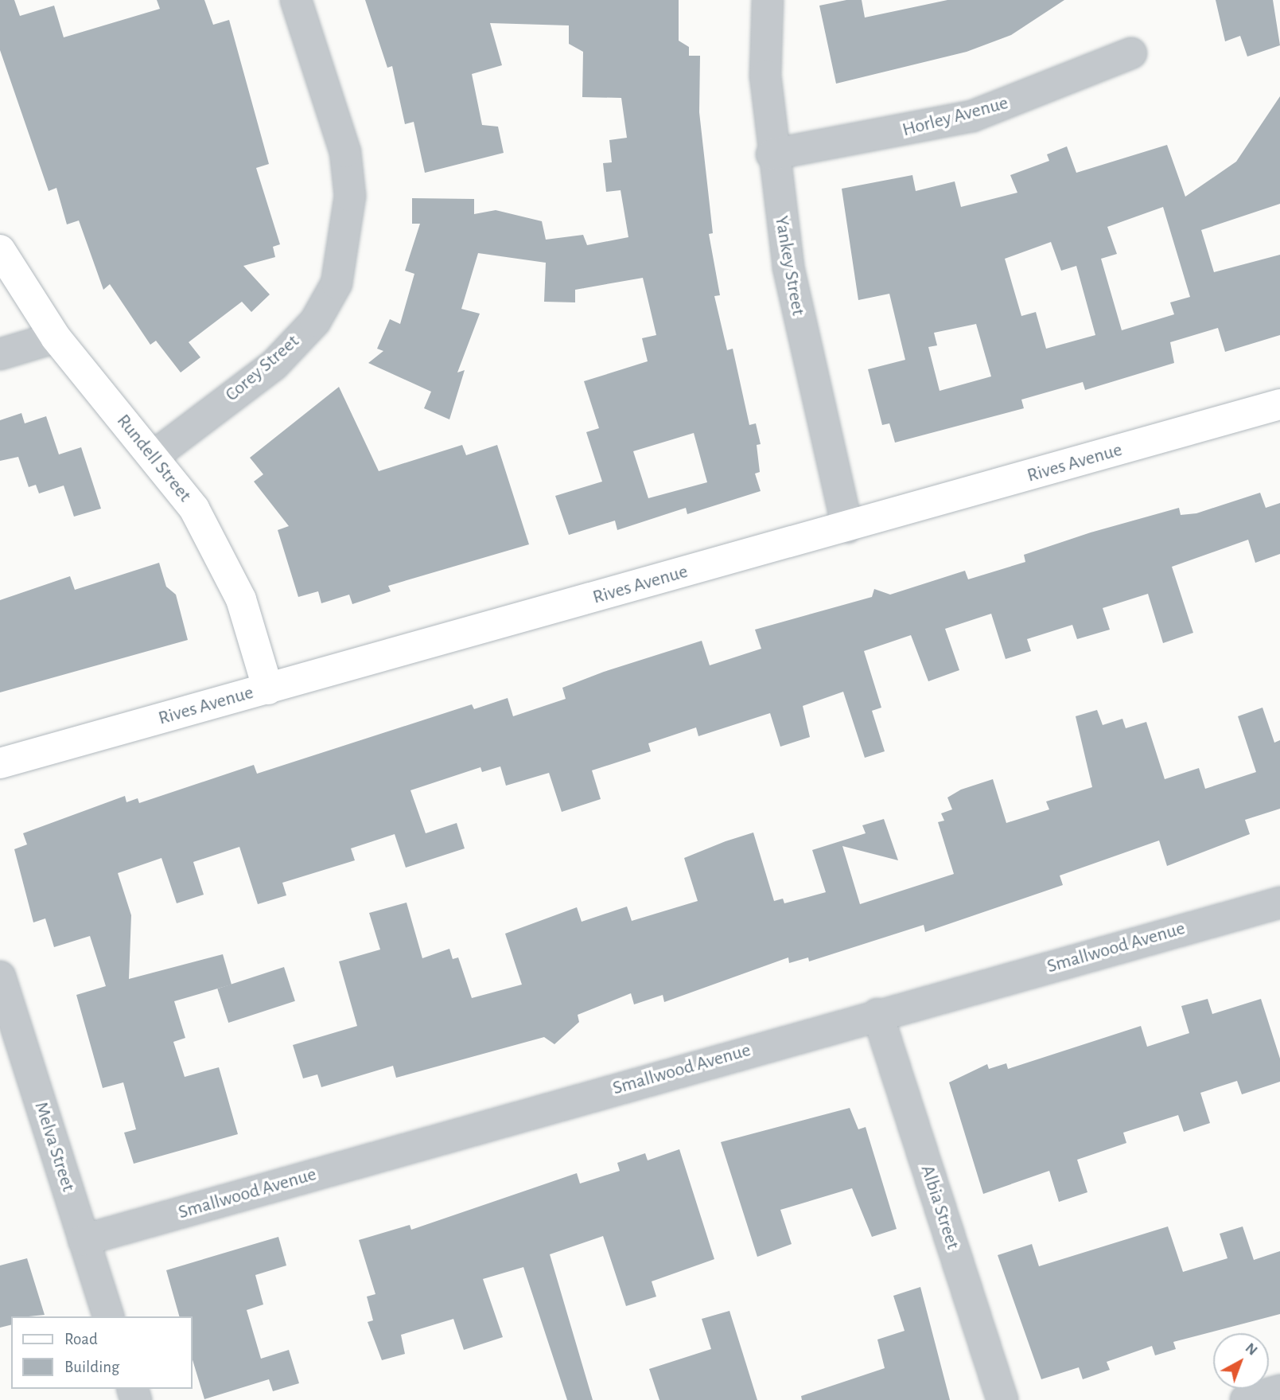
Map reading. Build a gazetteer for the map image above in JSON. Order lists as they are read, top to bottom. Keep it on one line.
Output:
{"streets":{"street":["Horley Avenue","Yankey Street","Corey Street","Rundell Street","Rives Avenue","Smallwood Avenue","Melva Street","Albia Street"]},"crossings":[["Horley Avenue","Yankey Street"],["Yankey Street","Rives Avenue"],["Corey Street","Rundell Street"],["Rundell Street","Rives Avenue"],["Smallwood Avenue","Melva Street"],["Smallwood Avenue","Albia Street"]],"legend":["Road","Building"],"north":"top right"}
